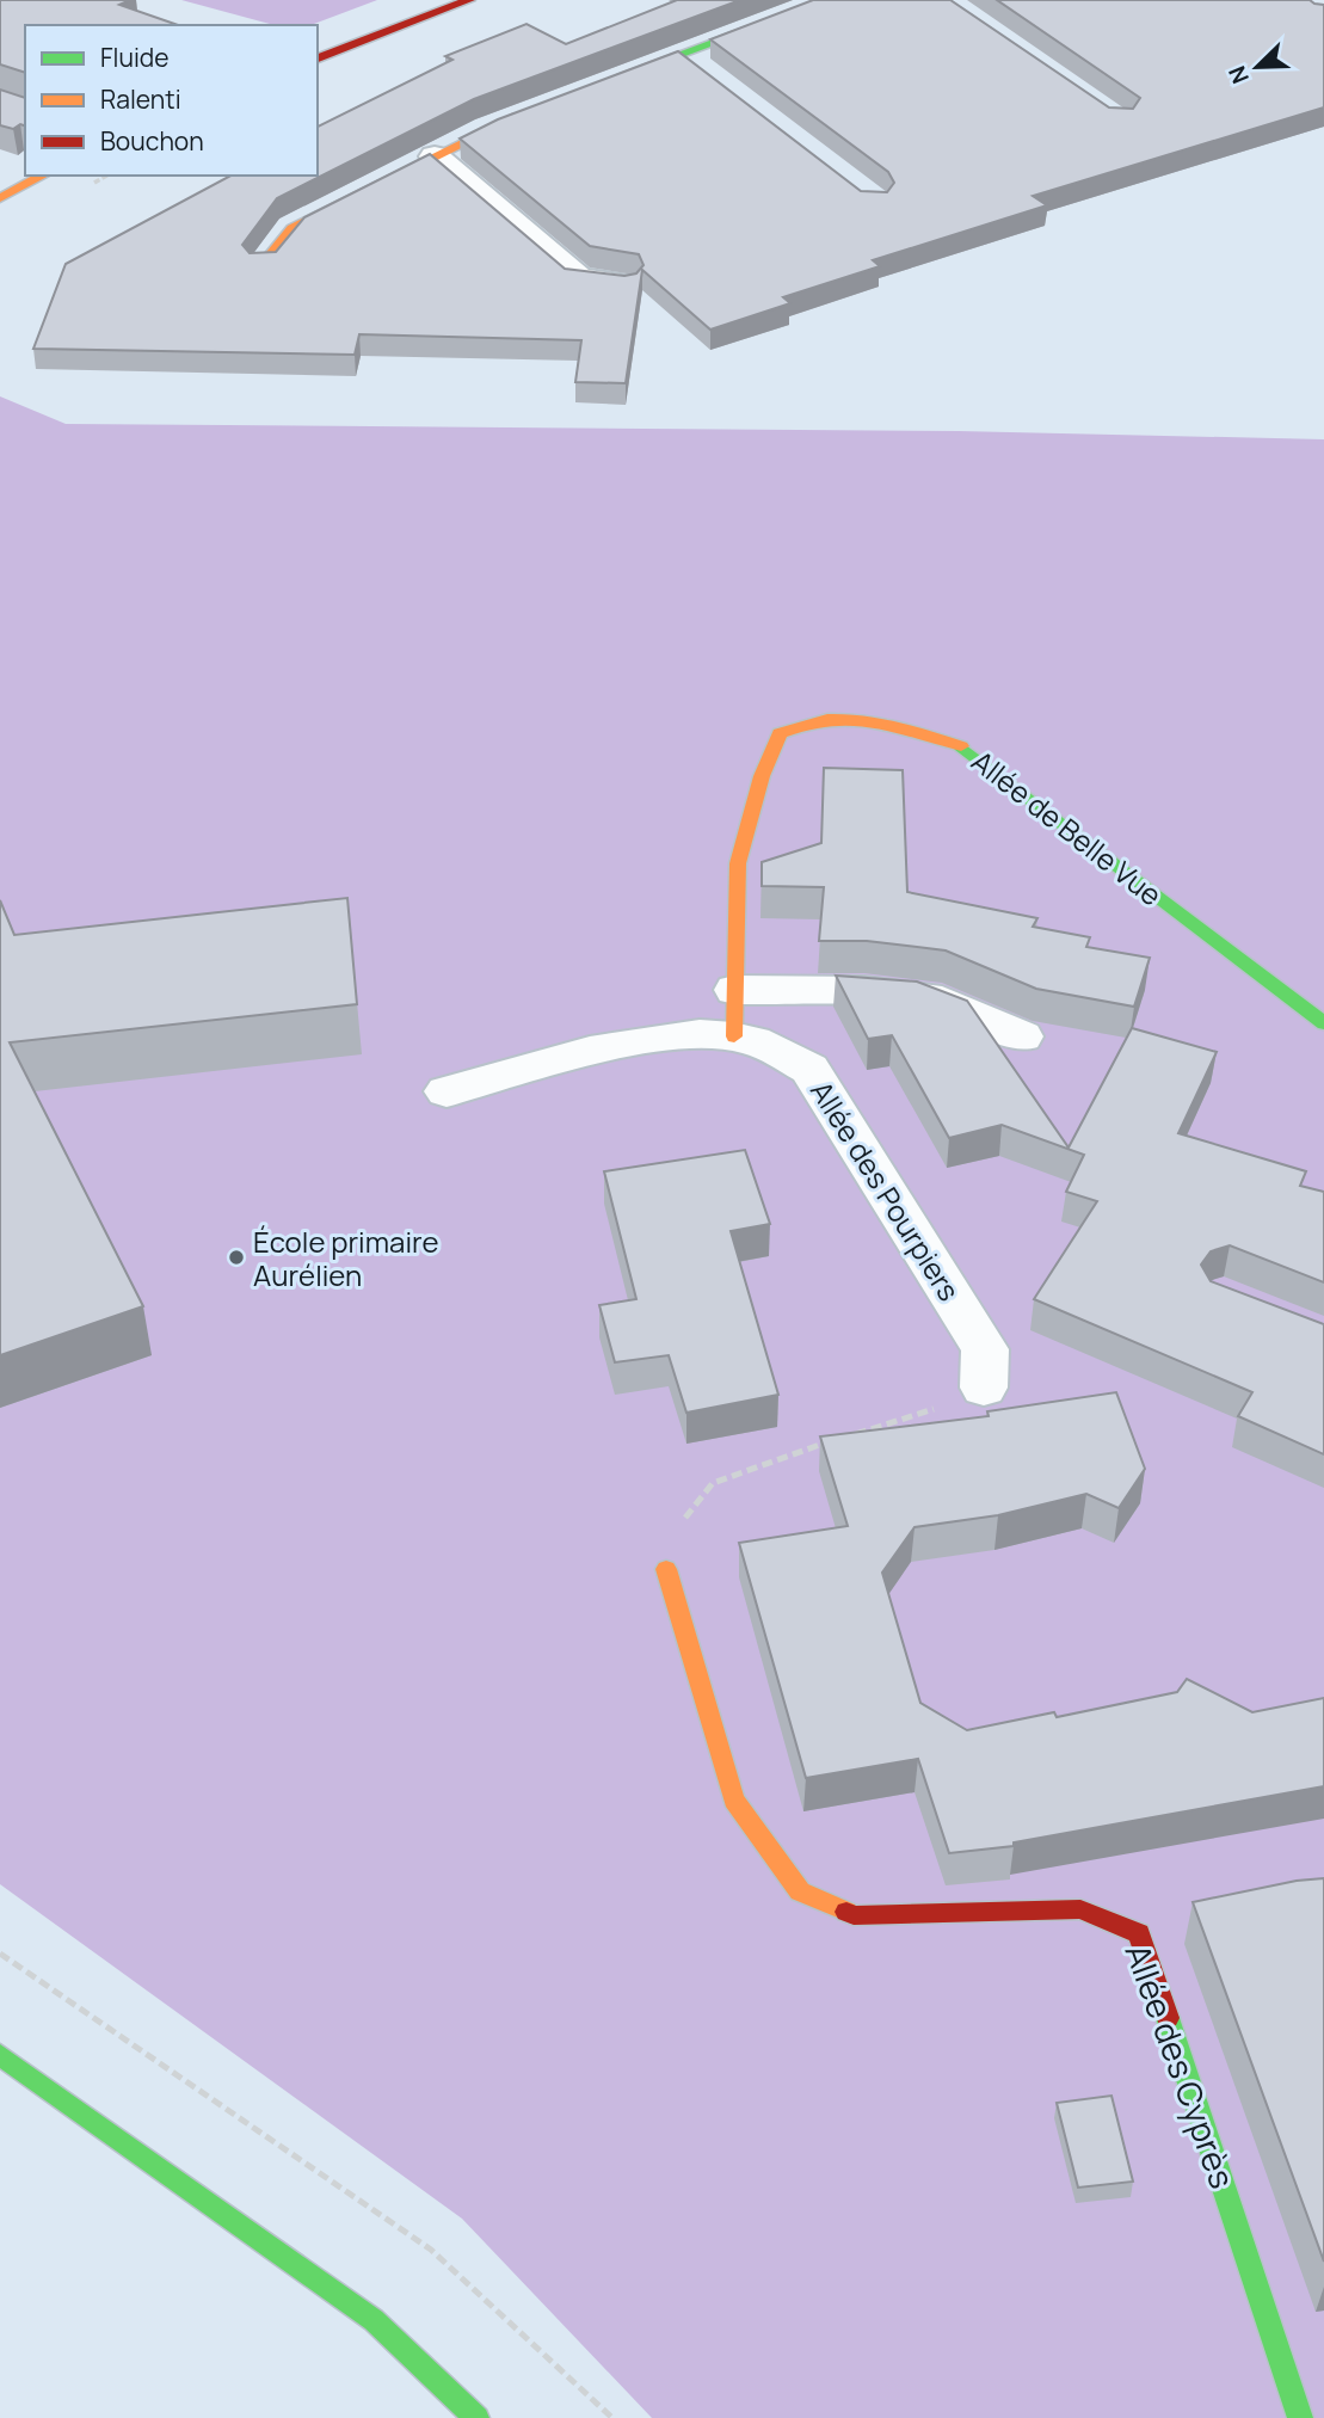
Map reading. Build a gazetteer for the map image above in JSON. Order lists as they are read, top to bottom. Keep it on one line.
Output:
{"streets":{"street":["Allée de Belle Vue","Allée des Pourpiers","Allée des Cyprès"]},"places":["École primaire Aurélien"],"legend":["Fluide","Ralenti","Bouchon"],"north":"bottom left"}
